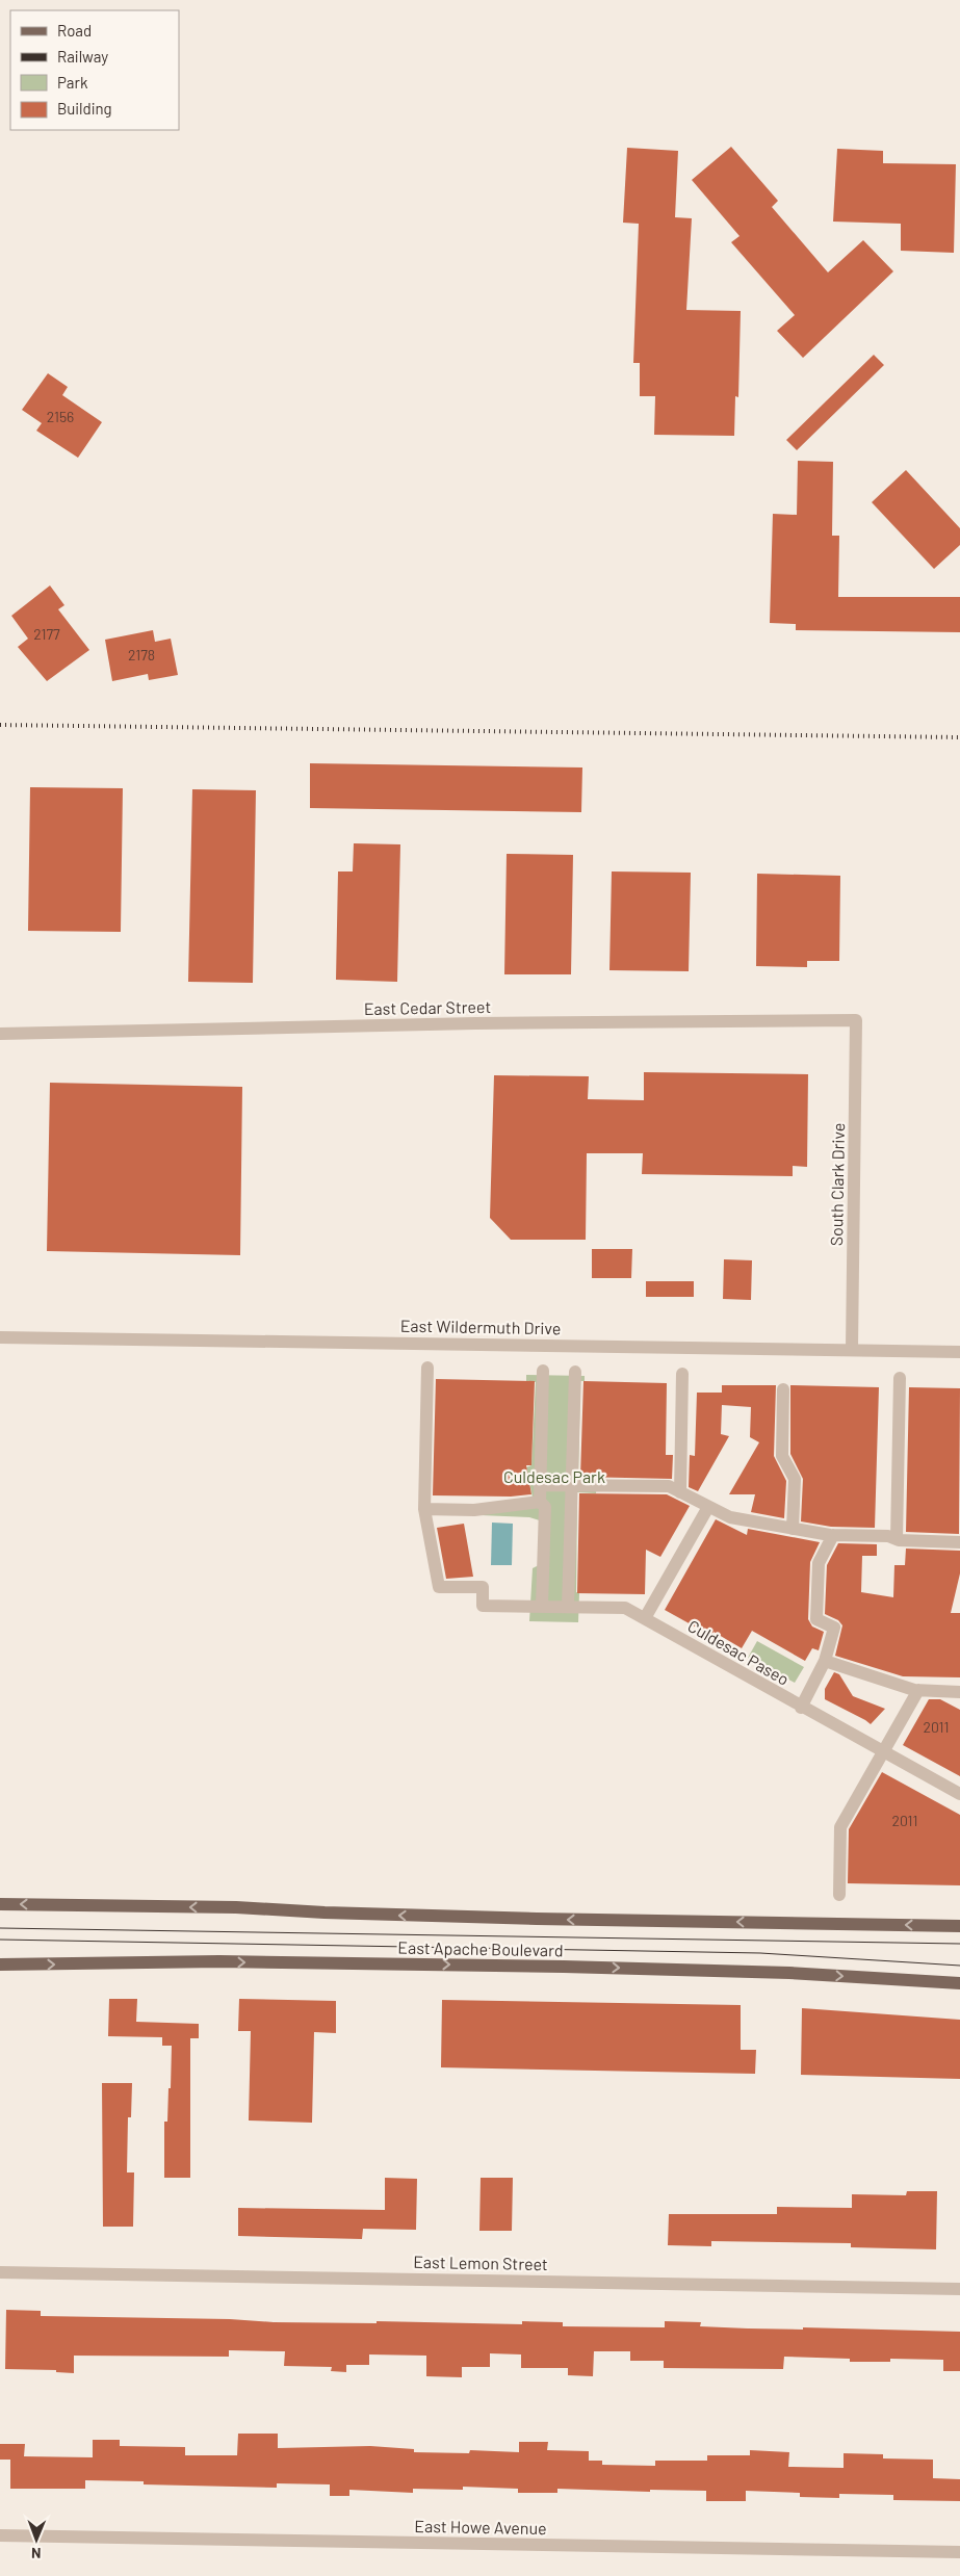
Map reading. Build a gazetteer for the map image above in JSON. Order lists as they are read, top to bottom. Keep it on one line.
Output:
{"streets":{"main road":["East Apache Boulevard"],"street":["East Cedar Street","South Clark Drive","East Wildermuth Drive","Culdesac Paseo","East Lemon Street","East Howe Avenue"]},"crossings":[["East Cedar Street","South Clark Drive"],["South Clark Drive","East Wildermuth Drive"]],"parks":["Culdesac Park"],"house_numbers":["2156","2177","2178","2011","2011"],"legend":["Road","Railway","Park","Building"],"north":"bottom"}
